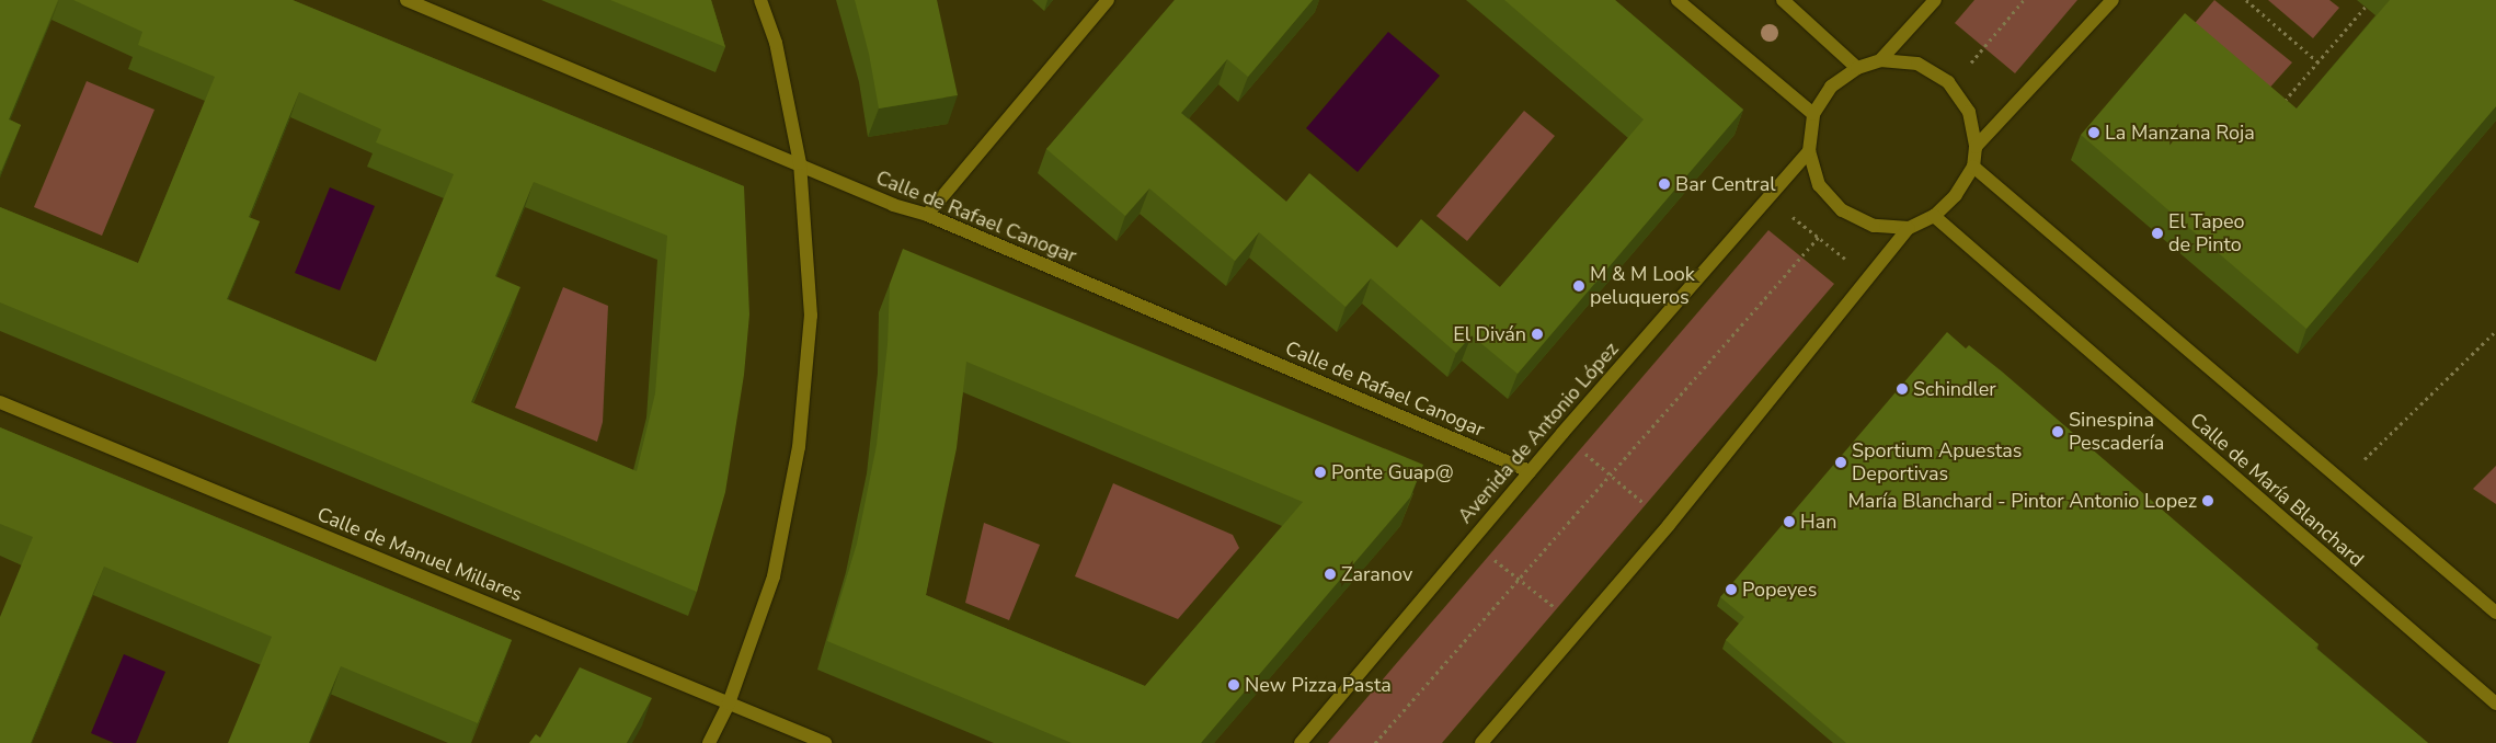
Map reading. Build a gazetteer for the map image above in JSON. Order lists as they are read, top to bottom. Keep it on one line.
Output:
{"streets":{"street":["Calle de Rafael Canogar","Avenida de Antonio López","Calle de María Blanchard","Calle de Manuel Millares"]},"crossings":[["Calle de Rafael Canogar","Avenida de Antonio López"],["Avenida de Antonio López","Calle de María Blanchard"]],"places":["La Manzana Roja","Bar Central","El Tapeo de Pinto","M & M Look peluqueros","El Diván","Schindler","Sinespina Pescadería","Sportium Apuestas Deportivas","Ponte Guap@","María Blanchard - Pintor Antonio Lopez","Han","Zaranov","Popeyes","New Pizza Pasta"]}
